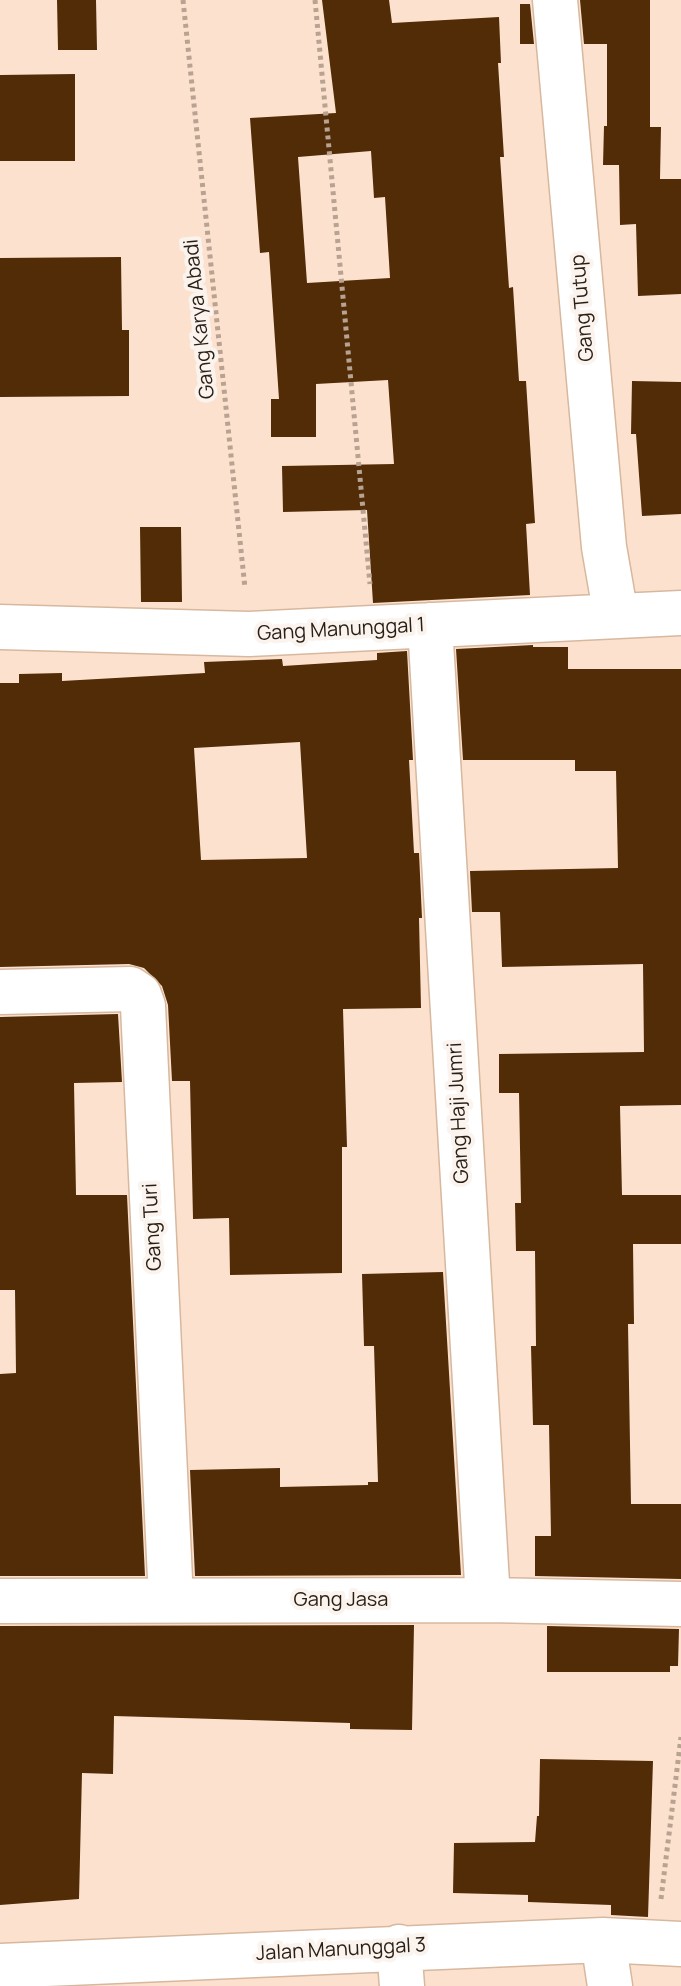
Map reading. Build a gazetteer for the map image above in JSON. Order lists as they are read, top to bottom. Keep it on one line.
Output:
{"streets":{"street":["Gang Tutup","Gang Manunggal 1","Gang Haji Jumri","Gang Turi","Gang Jasa","Jalan Manunggal 3"],"path":["Gang Karya Abadi"]},"crossings":[["Gang Tutup","Gang Manunggal 1"],["Gang Karya Abadi","Gang Manunggal 1"],["Gang Manunggal 1","Gang Haji Jumri"],["Gang Haji Jumri","Gang Jasa"],["Gang Turi","Gang Jasa"]]}
